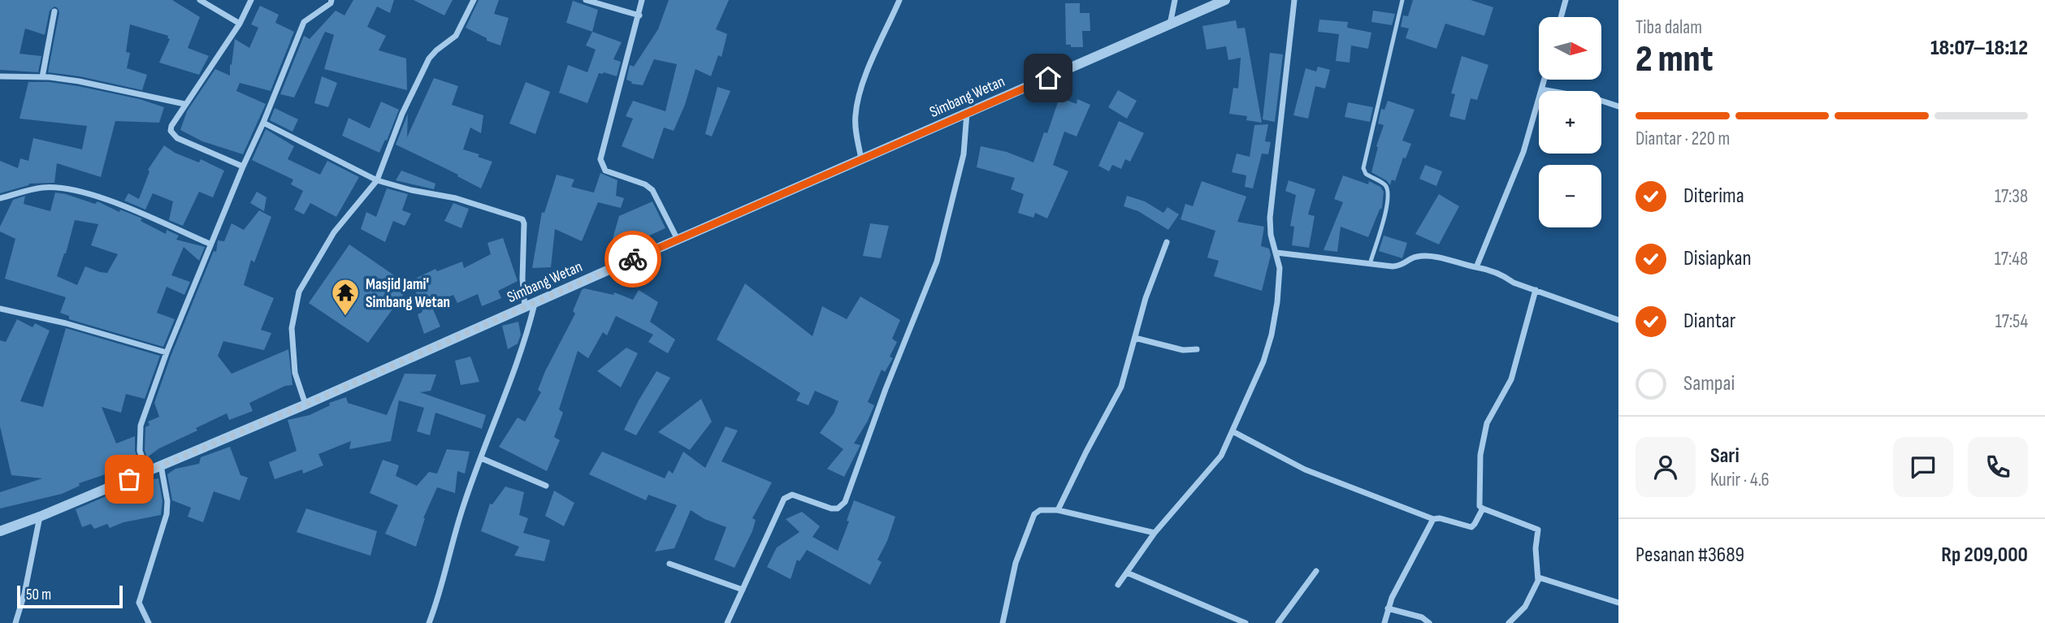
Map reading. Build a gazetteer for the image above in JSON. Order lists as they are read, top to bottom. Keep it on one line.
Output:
{"streets":{"street":["Simbang Wetan"]},"places":{"temple":["Masjid Jami' Simbang Wetan"]},"scale_bar":"50 m","north":"right","page":{"heading":["2 mnt","Tiba dalam","18:07–18:12"],"panel":["Sari","Kurir · 4.6","Pesanan #3689","Rp 209,000"],"map_buttons":["+","−"],"bar":"Diantar · 220 m","list":[["Diterima","17:38"],["Disiapkan","17:48"],["Diantar","17:54"],"Sampai"],"scale":"50 m"}}
